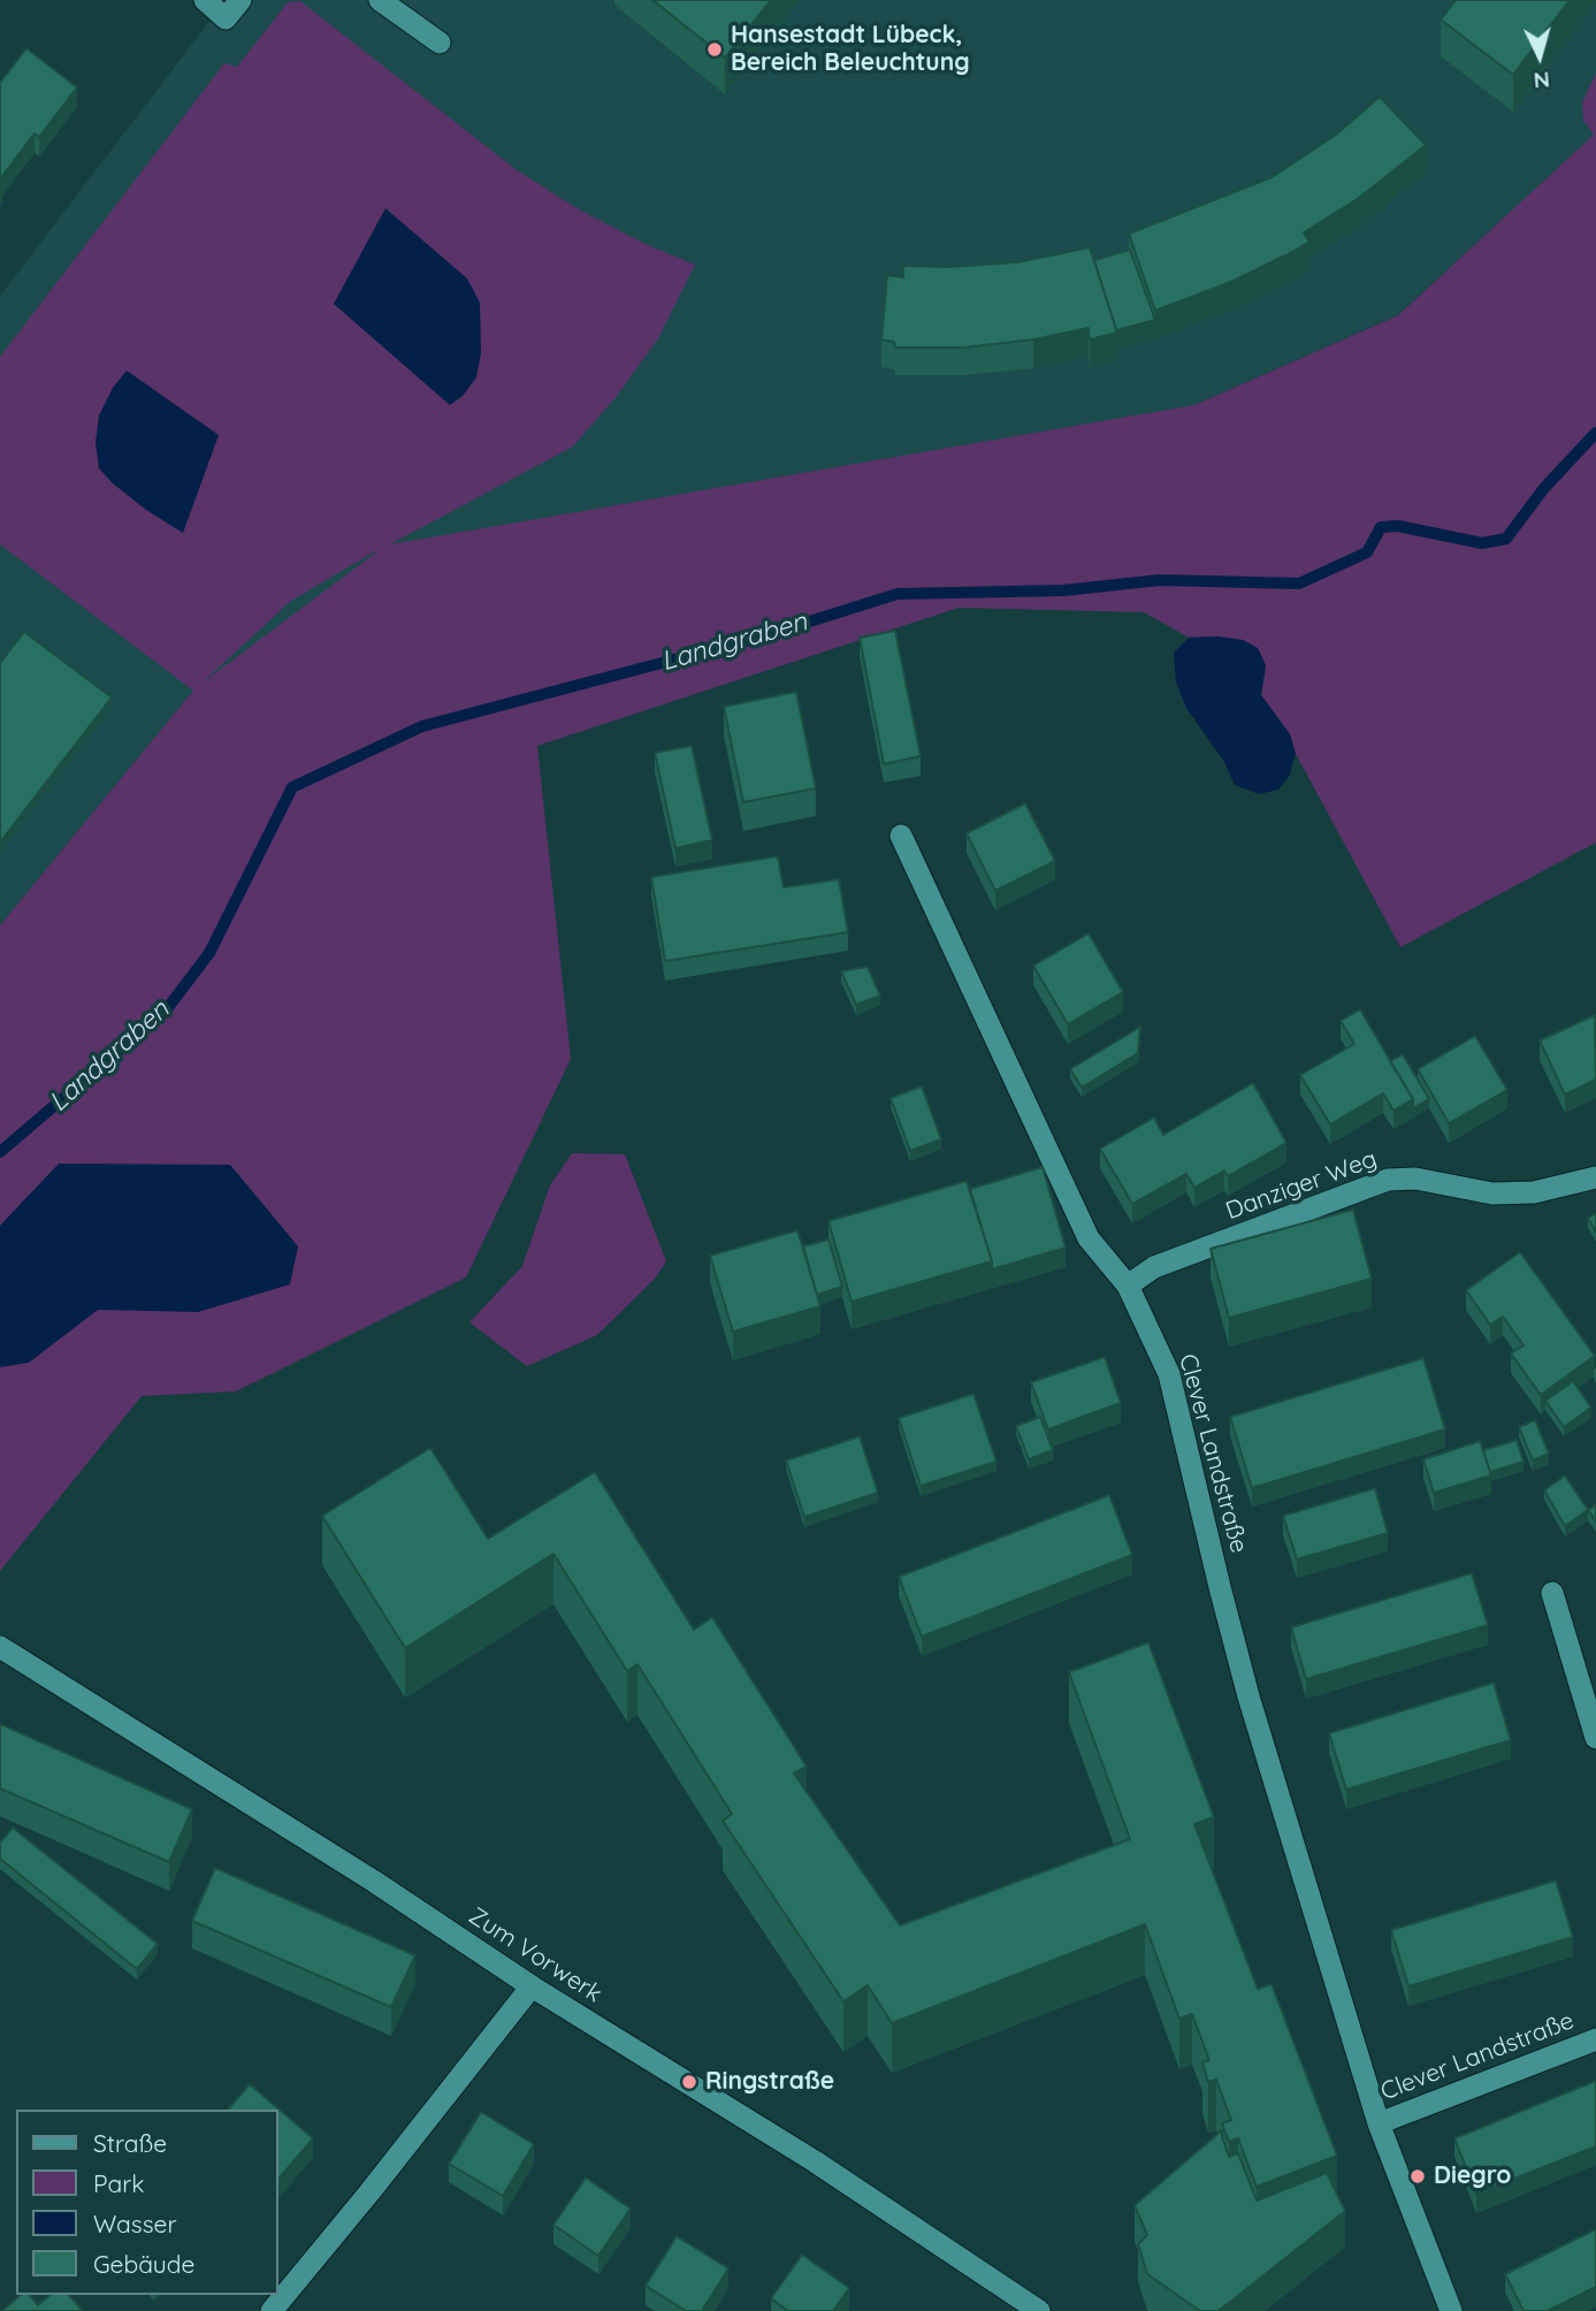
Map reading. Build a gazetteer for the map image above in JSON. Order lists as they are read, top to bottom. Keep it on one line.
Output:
{"streets":{"street":["Danziger Weg","Clever Landstraße","Zum Vorwerk"]},"crossings":[["Danziger Weg","Clever Landstraße"]],"water":["Landgraben"],"places":["Hansestadt Lübeck, Bereich Beleuchtung","Ringstraße","Diegro"],"legend":["Straße","Park","Wasser","Gebäude"],"north":"bottom"}
